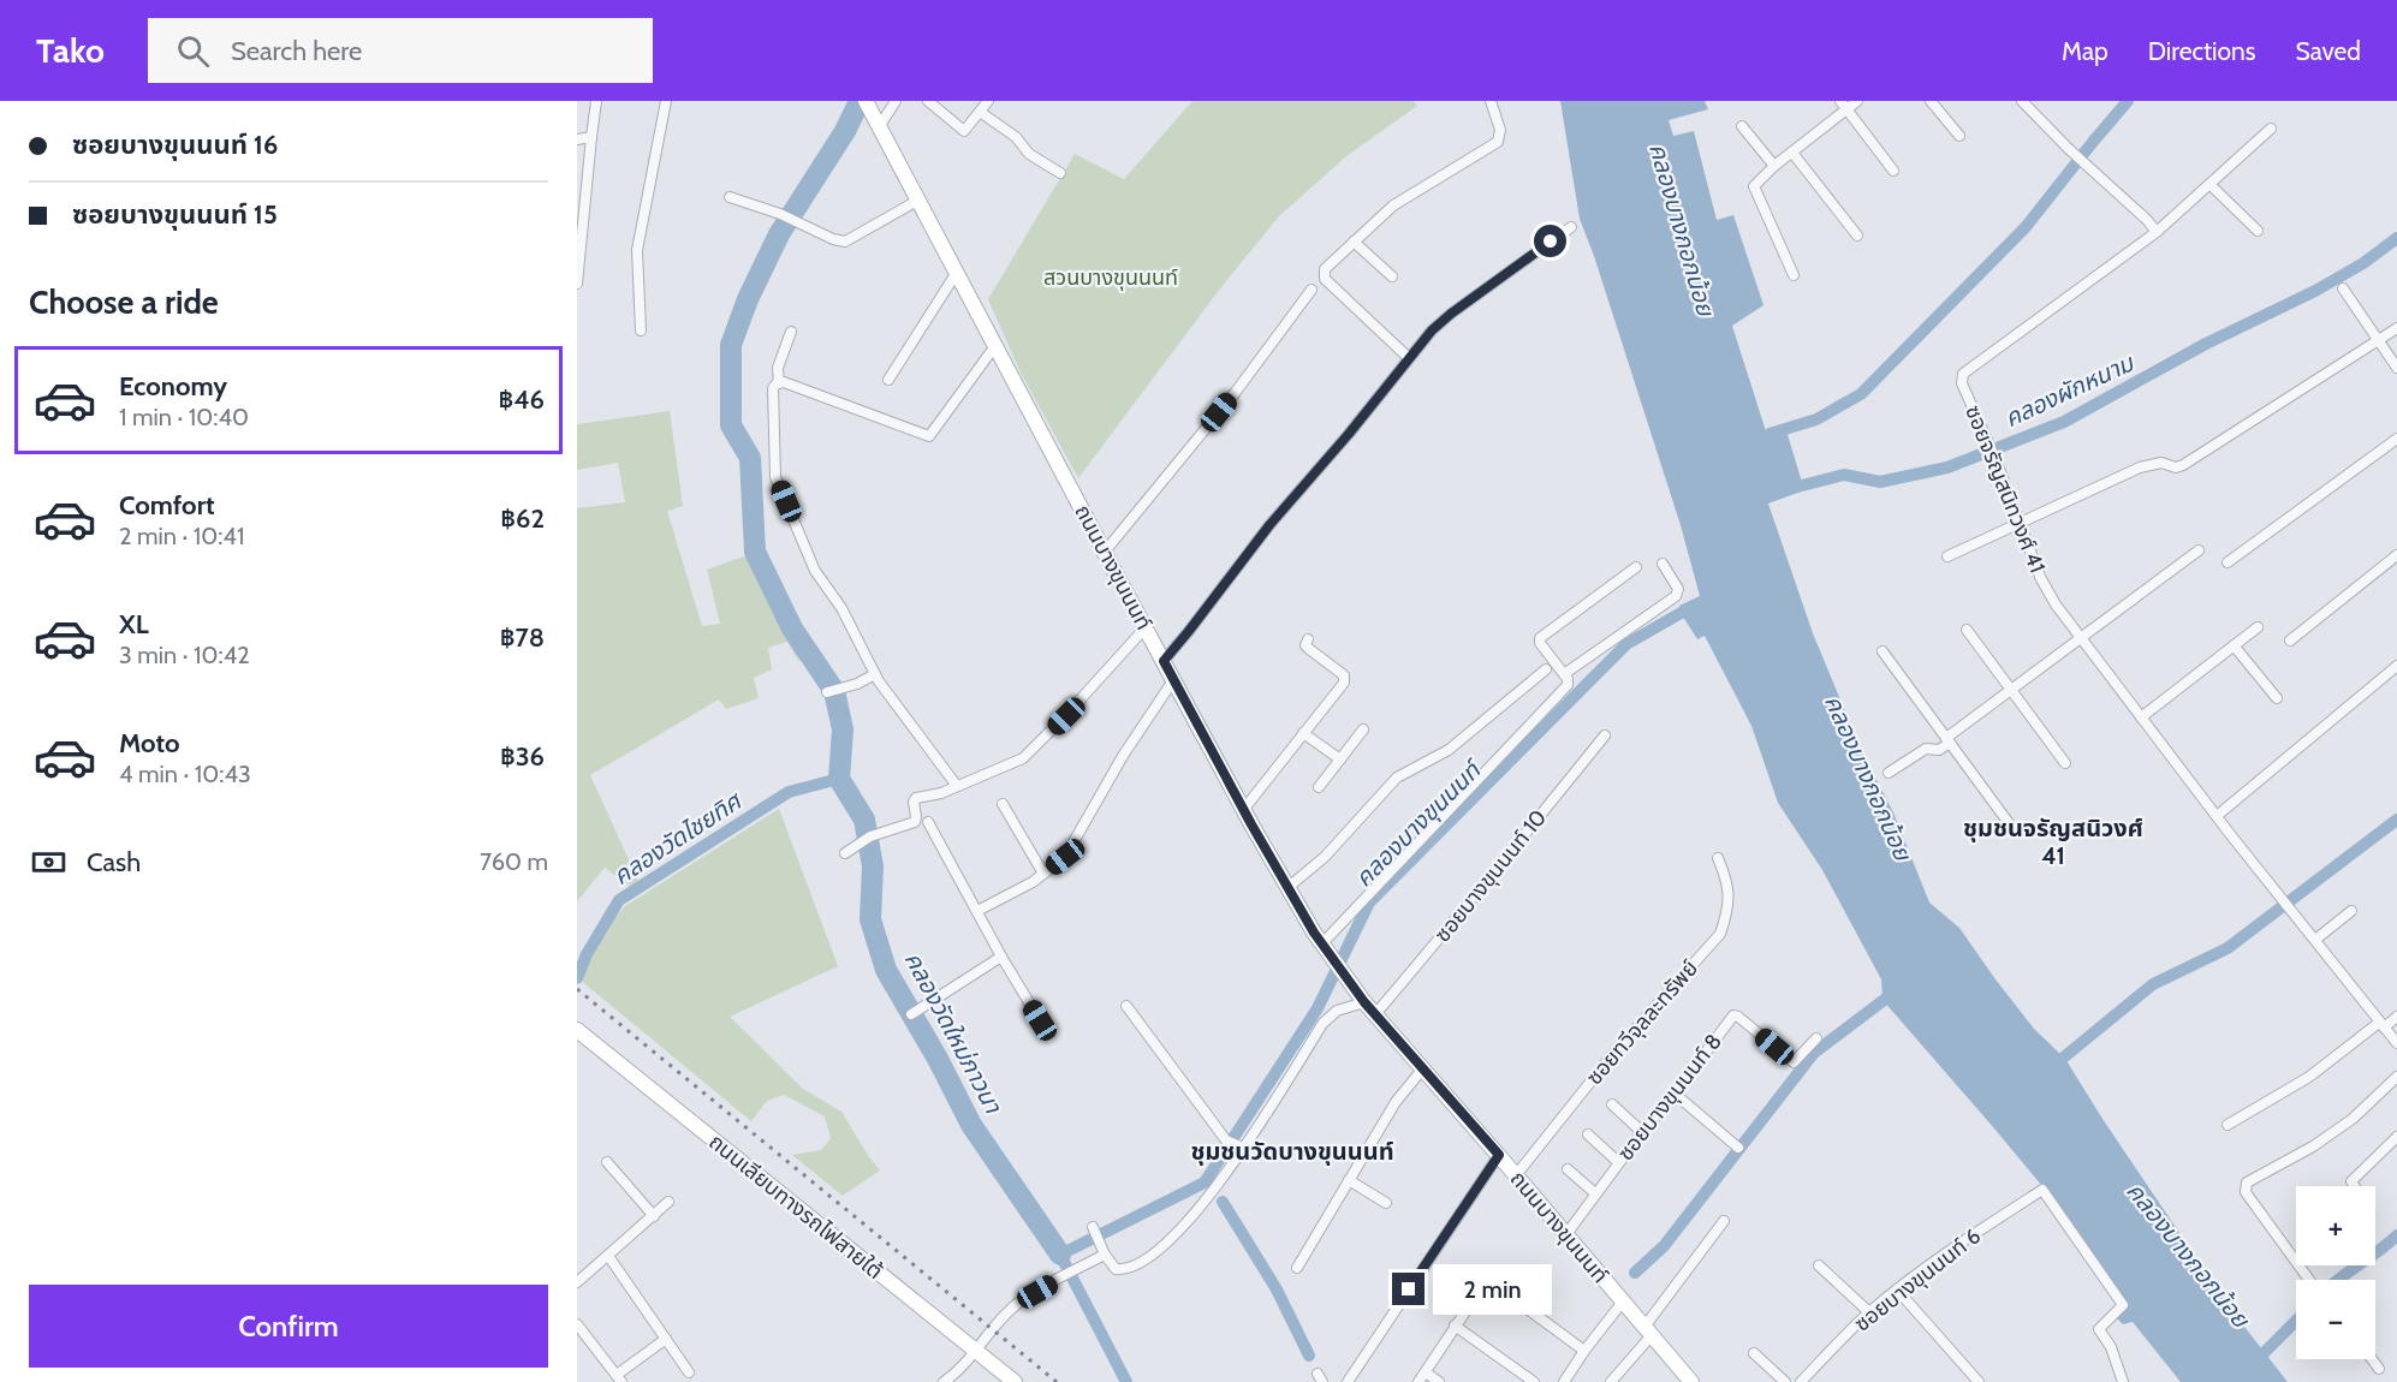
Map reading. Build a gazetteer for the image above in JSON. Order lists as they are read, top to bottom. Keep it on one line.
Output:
{"streets":{"street":["ซอยจรัญสนิทวงศ์ 41","ถนนบางขุนนนท์","ซอยบางขุนนนท์ 10","ซอยทวีจุลละทรัพย์","ซอยบางขุนนนท์ 8","ถนนเลียบทางรถไฟสายใต้","ซอยบางขุนนนท์ 6"]},"crossings":[["ถนนบางขุนนนท์","ซอยบางขุนนนท์ 10"],["ถนนบางขุนนนท์","ซอยทวีจุลละทรัพย์"],["ถนนบางขุนนนท์","ซอยบางขุนนนท์ 8"]],"districts":["ชุมชนจรัญสนิวงศ์ 41","ชุมชนวัดบางขุนนนท์"],"water":["คลองบางกอกน้อย","คลองผักหนาม","คลองบางขุนนนท์","คลองวัดไชยทิศ","คลองวัดใหม่ภาวนา"],"parks":["สวนบางขุนนนท์"],"page":{"header":"Tako","search":"Search here","nav":["Map","Directions","Saved"],"banner":["ซอยบางขุนนนท์ 16","ซอยบางขุนนนท์ 15"],"heading":"Choose a ride","list":[{"name":"Economy","note":"1 min · 10:40","value":"฿46"},{"name":"Comfort","note":"2 min · 10:41","value":"฿62"},{"name":"XL","note":"3 min · 10:42","value":"฿78"},{"name":"Moto","note":"4 min · 10:43","value":"฿36"}],"pay":["Cash","760 m"],"map_buttons":["+","−"],"bubble":"2 min","buttons":"Confirm"}}
